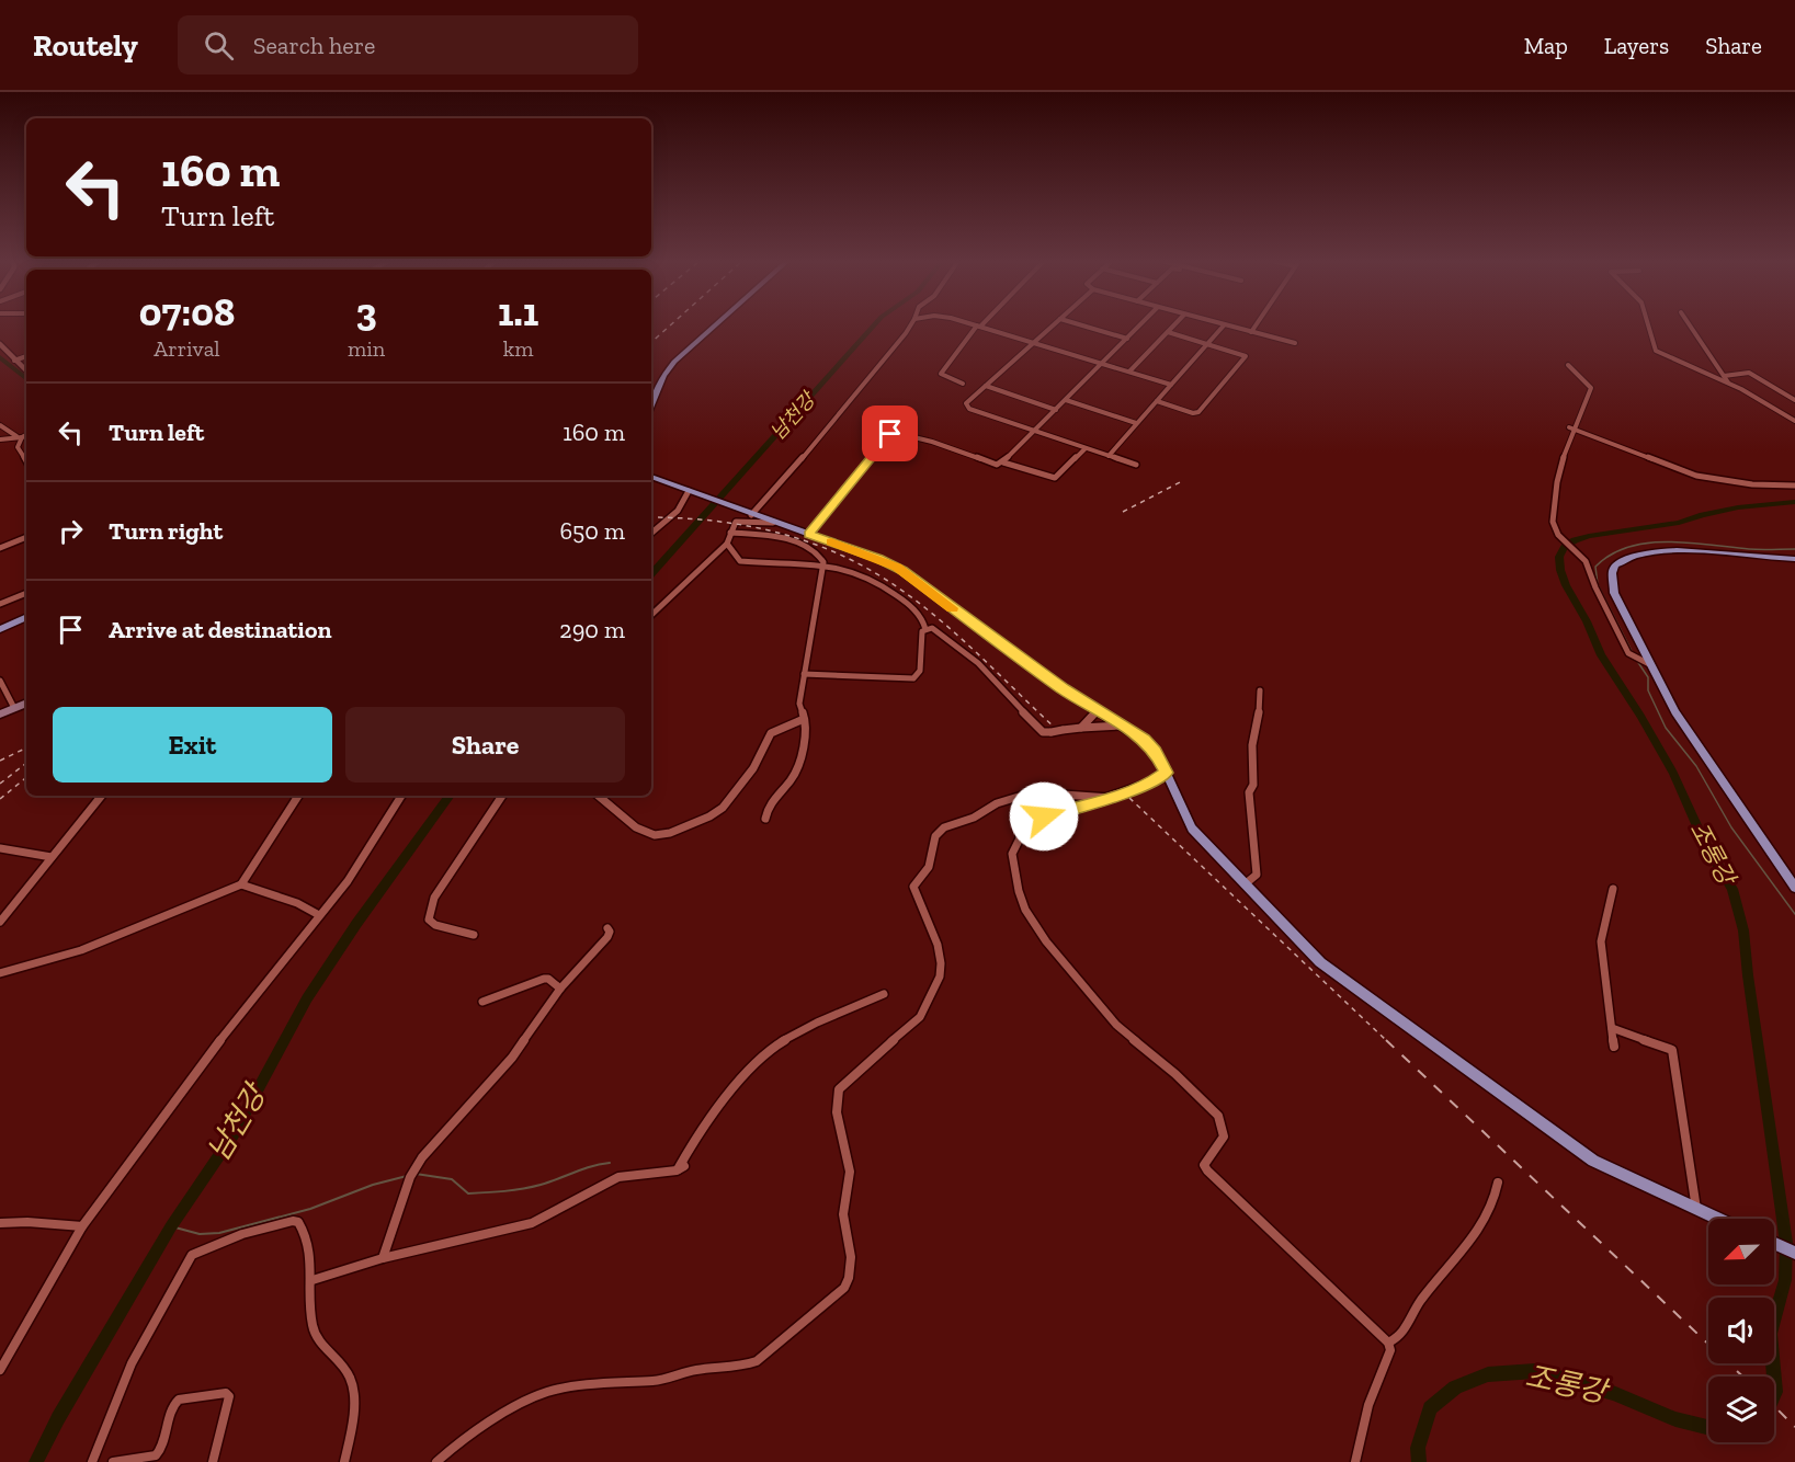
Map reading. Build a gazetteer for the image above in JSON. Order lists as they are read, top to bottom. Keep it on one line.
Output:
{"water":["남천강","조롱강"],"north":"bottom left","page":{"header":"Routely","search":"Search here","nav":["Map","Layers","Share"],"turn":["160 m","Turn left"],"eta":["07:08","Arrival","3","min","1.1","km"],"list":[{"name":"Turn left","value":"160 m"},{"name":"Turn right","value":"650 m"},{"name":"Arrive at destination","value":"290 m"}],"buttons":["Exit","Share"]}}
